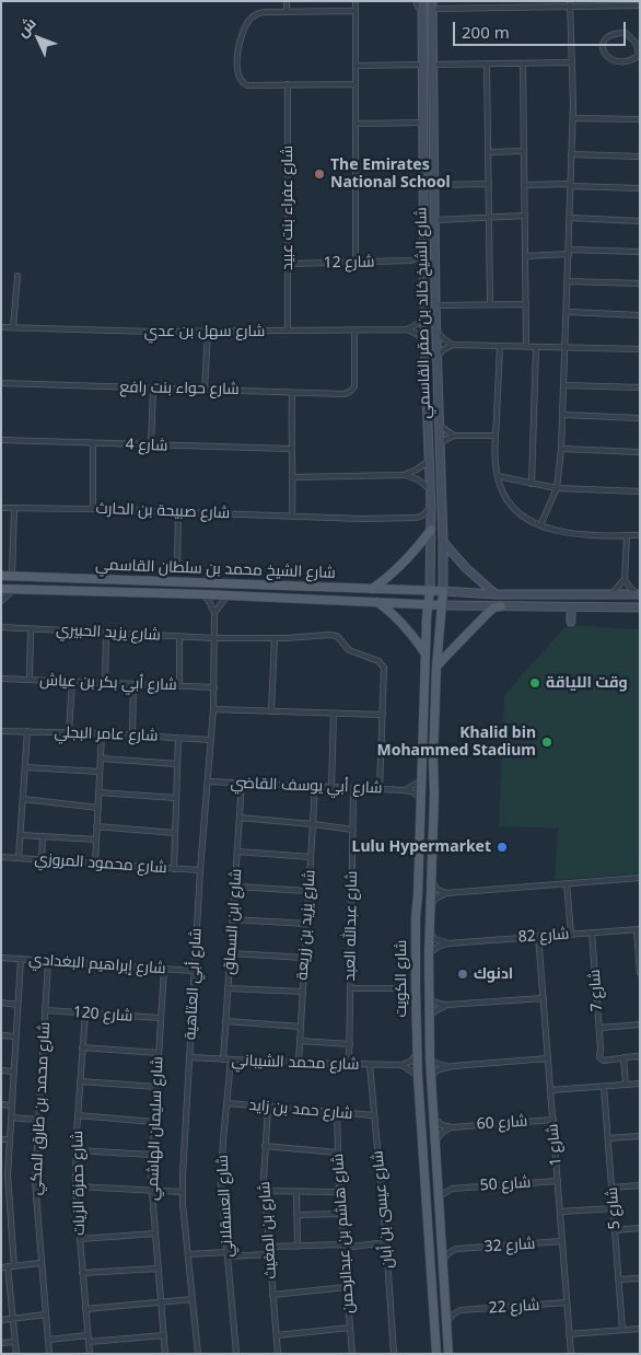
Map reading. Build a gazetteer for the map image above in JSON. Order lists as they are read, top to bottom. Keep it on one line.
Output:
{"streets":{"main road":["شارع الشيخ خالد بن صقر القاسمي","شارع الشيخ محمد بن سلطان القاسمي","شارع الكويت"],"street":["شارع عفراء بنت عبيد","شارع 12","شارع سهل بن عدي","شارع حواء بنت رافع","شارع 4","شارع صبيحة بن الحارث","شارع يزيد الحبيري","شارع أبي بكر بن عياش","شارع عامر البجلي","شارع أبي يوسف القاضي","شارع محمود المروزي","شارع ابن السماق","شارع يزيد بن زريعة","شارع عبدالله العبد","شارع 82","شارع إبراهيم البغدادي","شارع أبي العتاهية","شارع 7","شارع 120","شارع محمد الشيباني","شارع محمد بن طارق المكي","شارع حمد بن زايد","شارع 60","شارع سليمان الهاشمي","شارع 1","شارع حمزة الزيات","شارع 50","شارع العسقلاني","شارع 5","شارع عيسى بن أبان","شارع بن المغيث","شارع هاشم بن عبدالرحمن","شارع 32","شارع 22"]},"crossings":[["شارع عفراء بنت عبيد","شارع 12"],["شارع عفراء بنت عبيد","شارع سهل بن عدي"],["شارع الشيخ خالد بن صقر القاسمي","شارع صبيحة بن الحارث"],["شارع الشيخ خالد بن صقر القاسمي","شارع الشيخ محمد بن سلطان القاسمي"],["شارع الشيخ خالد بن صقر القاسمي","شارع الكويت"],["شارع سهل بن عدي","شارع حواء بنت رافع"],["شارع الشيخ محمد بن سلطان القاسمي","شارع الكويت"],["شارع يزيد الحبيري","شارع أبي العتاهية"],["شارع أبي بكر بن عياش","شارع أبي العتاهية"],["شارع عامر البجلي","شارع أبي العتاهية"],["شارع أبي يوسف القاضي","شارع ابن السماق"],["شارع أبي يوسف القاضي","شارع يزيد بن زريعة"],["شارع أبي يوسف القاضي","شارع عبدالله العبد"],["شارع أبي يوسف القاضي","شارع الكويت"],["شارع أبي يوسف القاضي","شارع أبي العتاهية"],["شارع محمود المروزي","شارع أبي العتاهية"],["شارع ابن السماق","شارع محمد الشيباني"],["شارع يزيد بن زريعة","شارع محمد الشيباني"],["شارع عبدالله العبد","شارع محمد الشيباني"],["شارع 82","شارع الكويت"],["شارع 82","شارع 7"],["شارع 82","شارع 1"],["شارع إبراهيم البغدادي","شارع أبي العتاهية"],["شارع إبراهيم البغدادي","شارع محمد بن طارق المكي"],["شارع إبراهيم البغدادي","شارع سليمان الهاشمي"],["شارع الكويت","شارع محمد الشيباني"],["شارع الكويت","شارع 50"],["شارع أبي العتاهية","شارع محمد الشيباني"],["شارع 120","شارع محمد بن طارق المكي"],["شارع 120","شارع سليمان الهاشمي"],["شارع 120","شارع حمزة الزيات"],["شارع محمد الشيباني","شارع العسقلاني"],["شارع محمد الشيباني","شارع عيسى بن أبان"],["شارع حمد بن زايد","شارع العسقلاني"],["شارع حمد بن زايد","شارع عيسى بن أبان"],["شارع حمد بن زايد","شارع بن المغيث"],["شارع حمد بن زايد","شارع هاشم بن عبدالرحمن"],["شارع 60","شارع 1"],["شارع 1","شارع 50"],["شارع 1","شارع 32"],["شارع 1","شارع 22"]],"places":["The Emirates National School","وقت اللياقة","Khalid bin Mohammed Stadium","Lulu Hypermarket","ادنوك"],"scale_bar":"200 m","north":"top left"}
